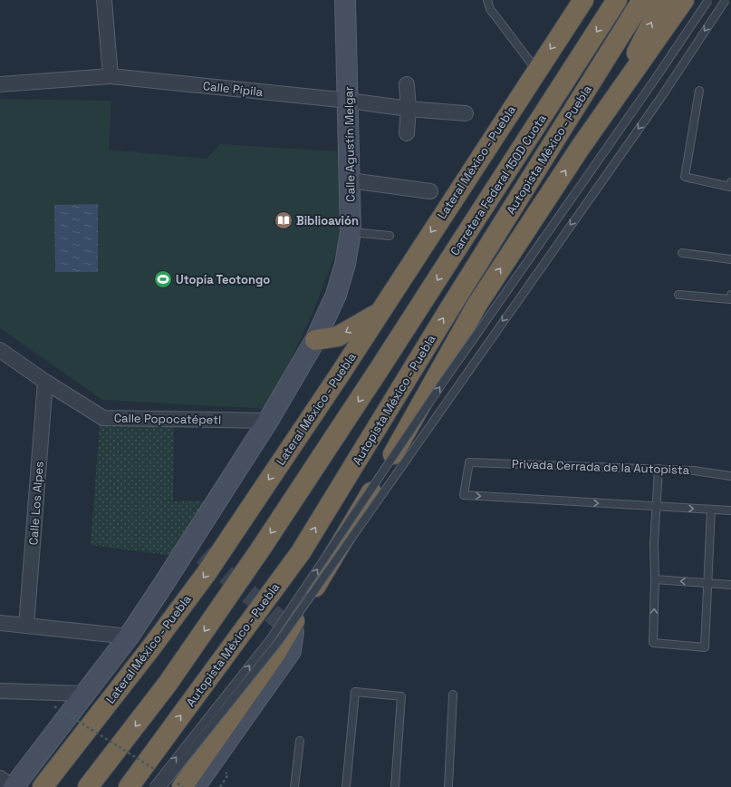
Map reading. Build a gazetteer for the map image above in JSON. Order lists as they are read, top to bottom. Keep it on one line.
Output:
{"streets":{"highway":["Autopista México - Puebla","Lateral México - Puebla","Carretera Federal 150D Cuota"],"street":["Calle Pípila","Calle Agustín Melgar","Calle Popocatépetl","Calle Los Alpes"],"lane":["Privada Cerrada de la Autopista"]},"crossings":[["Calle Pípila","Calle Agustín Melgar"],["Calle Agustín Melgar","Calle Popocatépetl"],["Calle Popocatépetl","Calle Los Alpes"]],"places":{"library":["Biblioavión"],"sports":["Utopía Teotongo"]}}
